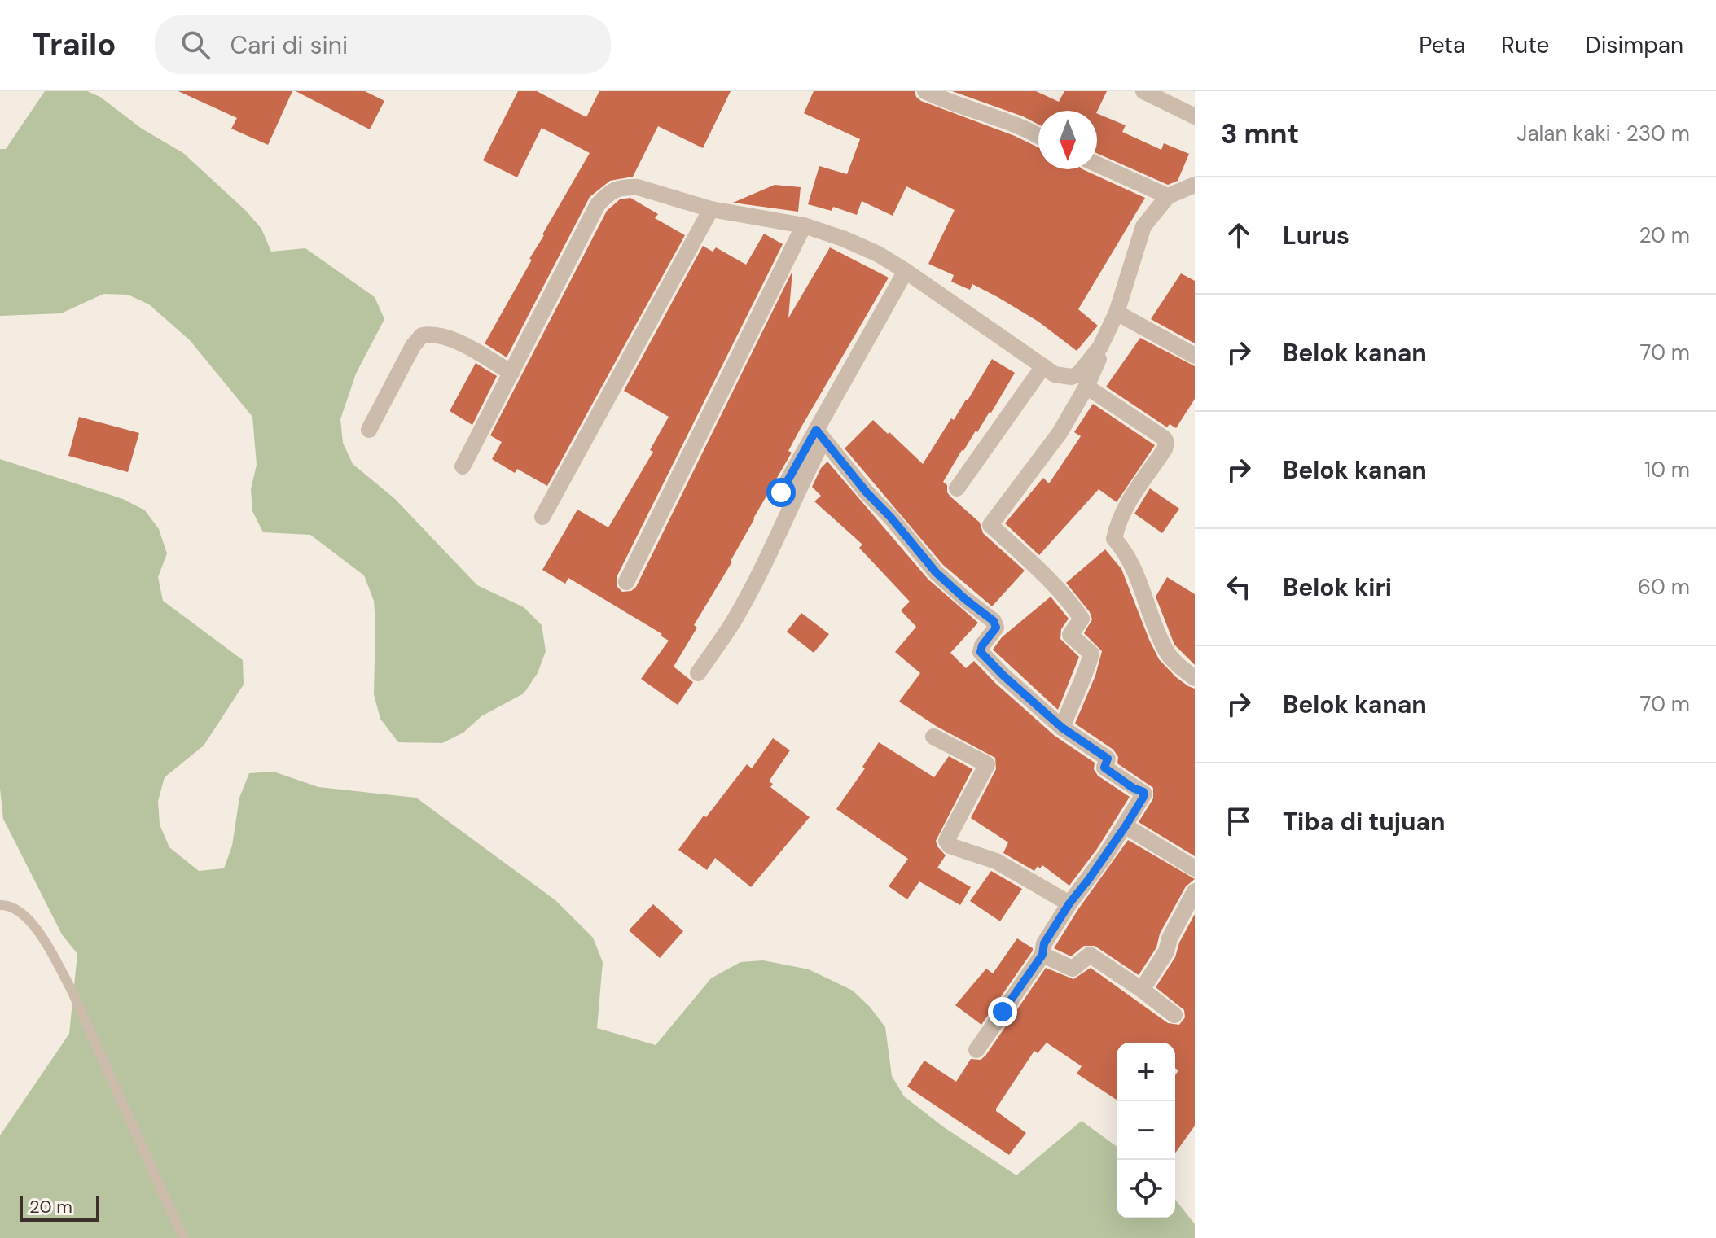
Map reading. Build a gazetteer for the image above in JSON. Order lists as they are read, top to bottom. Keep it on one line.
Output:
{"scale_bar":"20 m","north":"bottom","page":{"header":"Trailo","search":"Cari di sini","nav":["Peta","Rute","Disimpan"],"heading":["3 mnt","Jalan kaki · 230 m"],"list":[["Lurus","20 m"],["Belok kanan","70 m"],["Belok kanan","10 m"],["Belok kiri","60 m"],["Belok kanan","70 m"],"Tiba di tujuan"],"map_buttons":["+","−"],"scale":"20 m"}}
